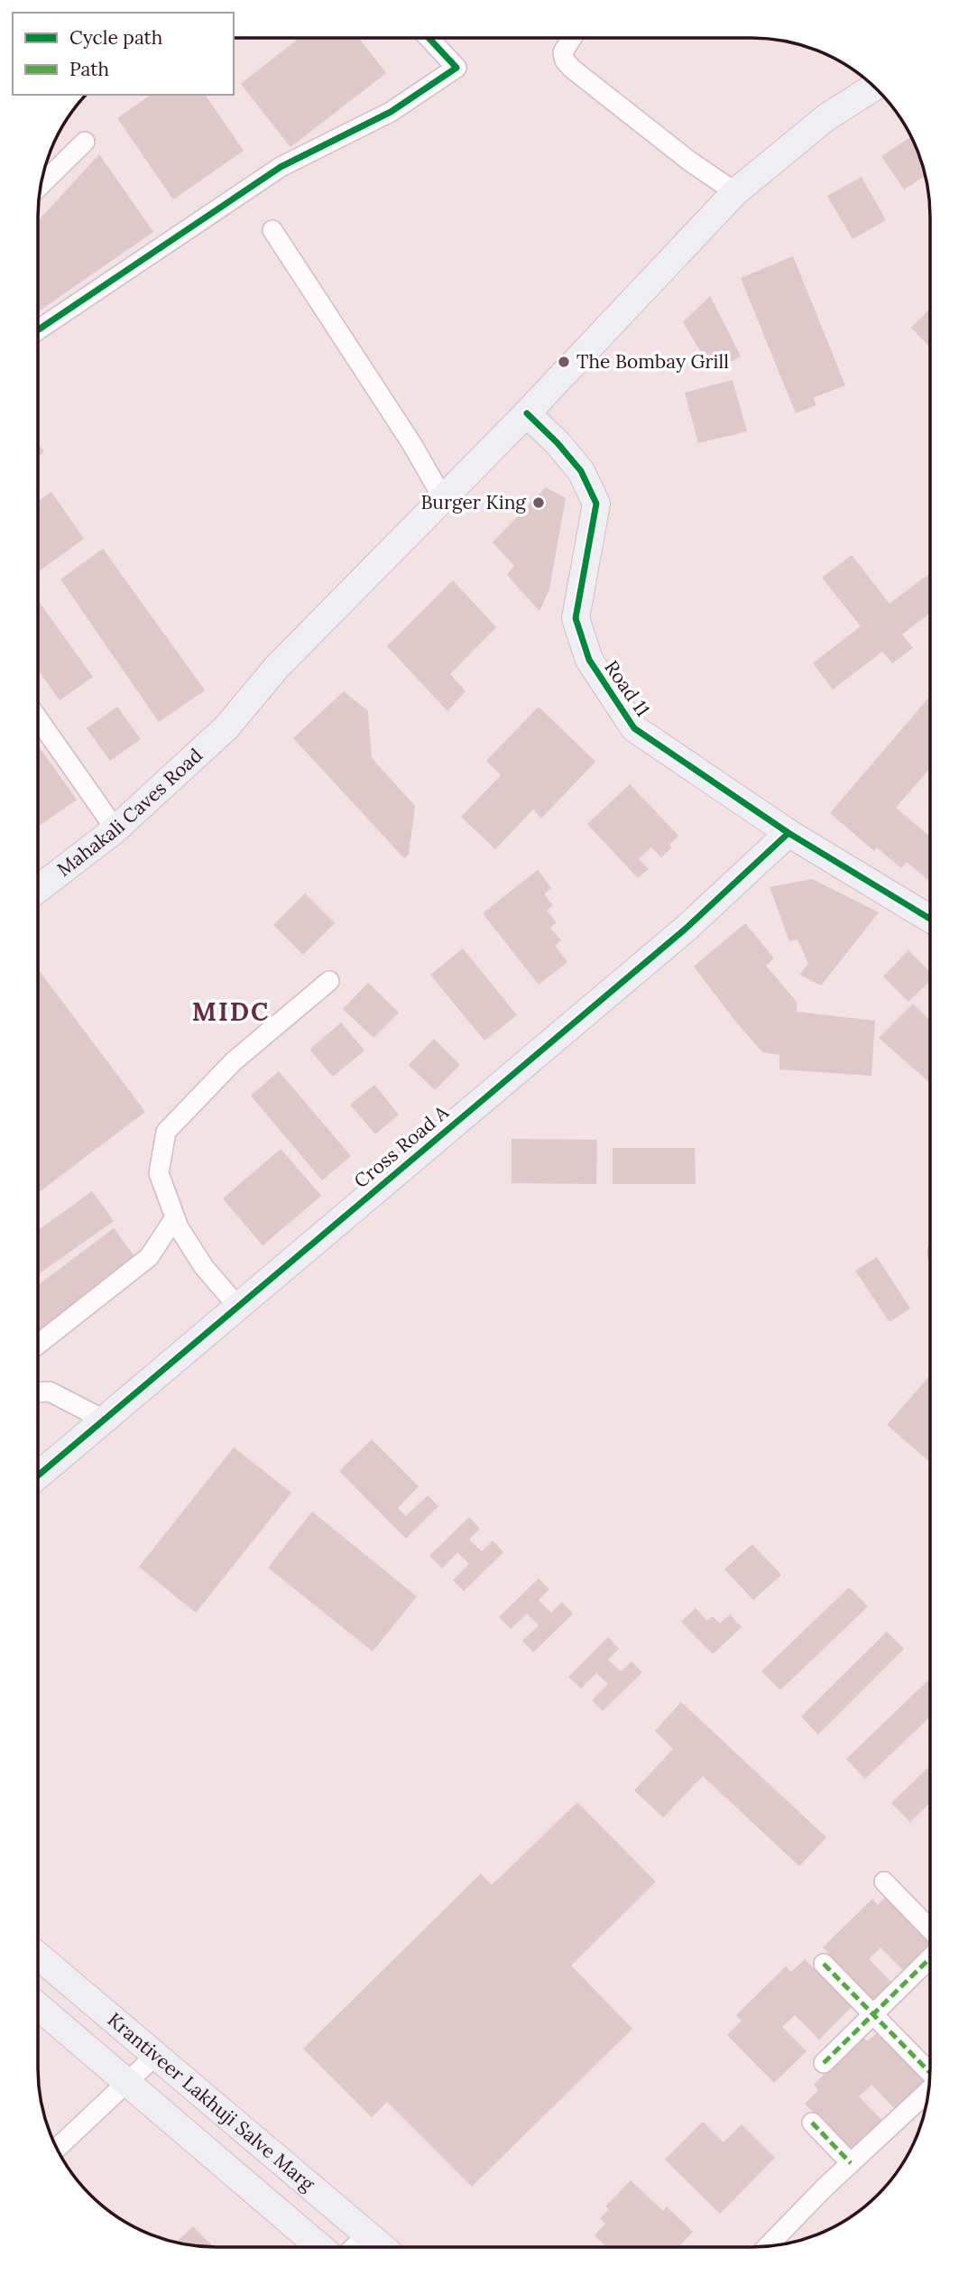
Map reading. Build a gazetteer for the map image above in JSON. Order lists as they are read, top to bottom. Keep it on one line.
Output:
{"streets":{"main road":["Road 11","Mahakali Caves Road","Cross Road A","Krantiveer Lakhuji Salve Marg"]},"crossings":[["Road 11","Mahakali Caves Road"],["Road 11","Cross Road A"]],"districts":["MIDC"],"places":["The Bombay Grill","Burger King"],"legend":["Cycle path","Path"]}
